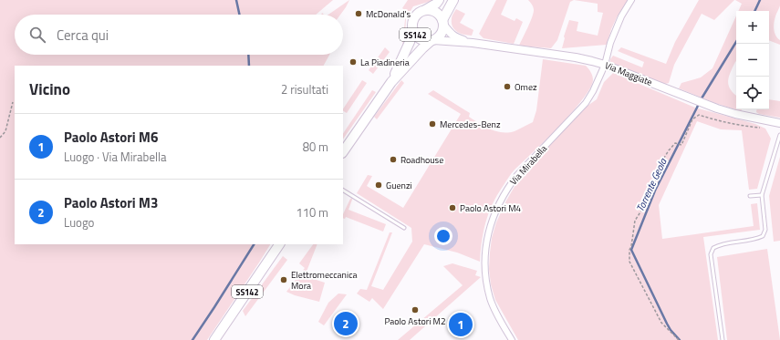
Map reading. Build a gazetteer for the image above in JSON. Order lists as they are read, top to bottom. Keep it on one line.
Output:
{"streets":{"main road":["SS142"],"street":["Via Maggiate","Via Mirabella"]},"crossings":[["SS142","Via Maggiate"],["Via Maggiate","Via Mirabella"]],"water":["Torrente Geola"],"places":["McDonald's","La Piadineria","Omez","Mercedes-Benz","Roadhouse","Guenzi","Paolo Astori M4","Elettromeccanica Mora","Paolo Astori M2"],"page":{"map_buttons":["+","−"],"search":"Cerca qui","heading":["Vicino","2 risultati"],"list":[{"mark":"1","name":"Paolo Astori M6","note":"Luogo · Via Mirabella","value":"80 m"},{"mark":"2","name":"Paolo Astori M3","note":"Luogo","value":"110 m"}],"pins":["2","1"]}}
